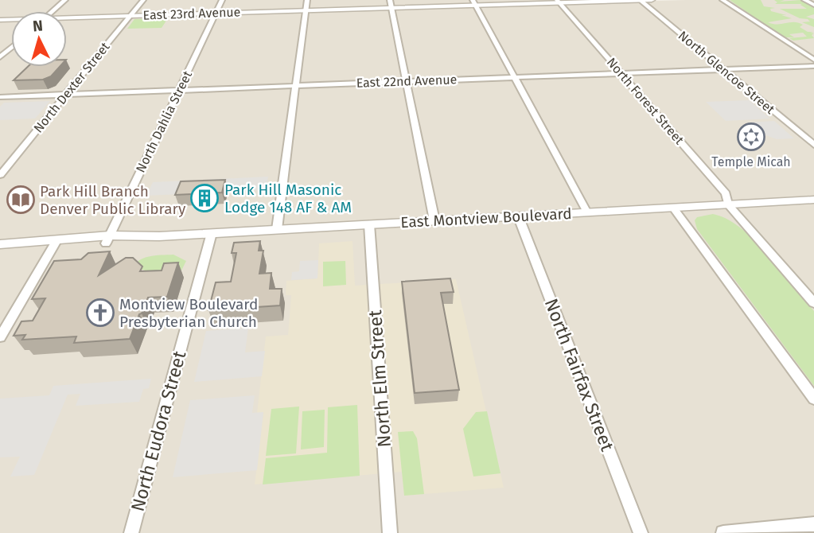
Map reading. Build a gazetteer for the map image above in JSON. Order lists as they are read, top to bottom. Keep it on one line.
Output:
{"streets":{"street":["East 23rd Avenue","North Glencoe Street","East 22nd Avenue","North Dexter Street","North Forest Street","North Dahlia Street","East Montview Boulevard","North Fairfax Street","North Elm Street","North Eudora Street"]},"crossings":[["East 23rd Avenue","North Glencoe Street"],["East 23rd Avenue","North Dexter Street"],["East 23rd Avenue","North Forest Street"],["East 23rd Avenue","North Dahlia Street"],["North Glencoe Street","East 22nd Avenue"],["East 22nd Avenue","North Dexter Street"],["East 22nd Avenue","North Forest Street"],["East 22nd Avenue","North Dahlia Street"],["North Forest Street","East Montview Boulevard"],["North Dahlia Street","East Montview Boulevard"],["East Montview Boulevard","North Fairfax Street"],["East Montview Boulevard","North Elm Street"],["East Montview Boulevard","North Eudora Street"]],"places":{"synagogue":["Temple Micah"],"building":["Park Hill Masonic Lodge 148 AF & AM"],"library":["Park Hill Branch Denver Public Library"],"church":["Montview Boulevard Presbyterian Church"]},"north":"top"}
